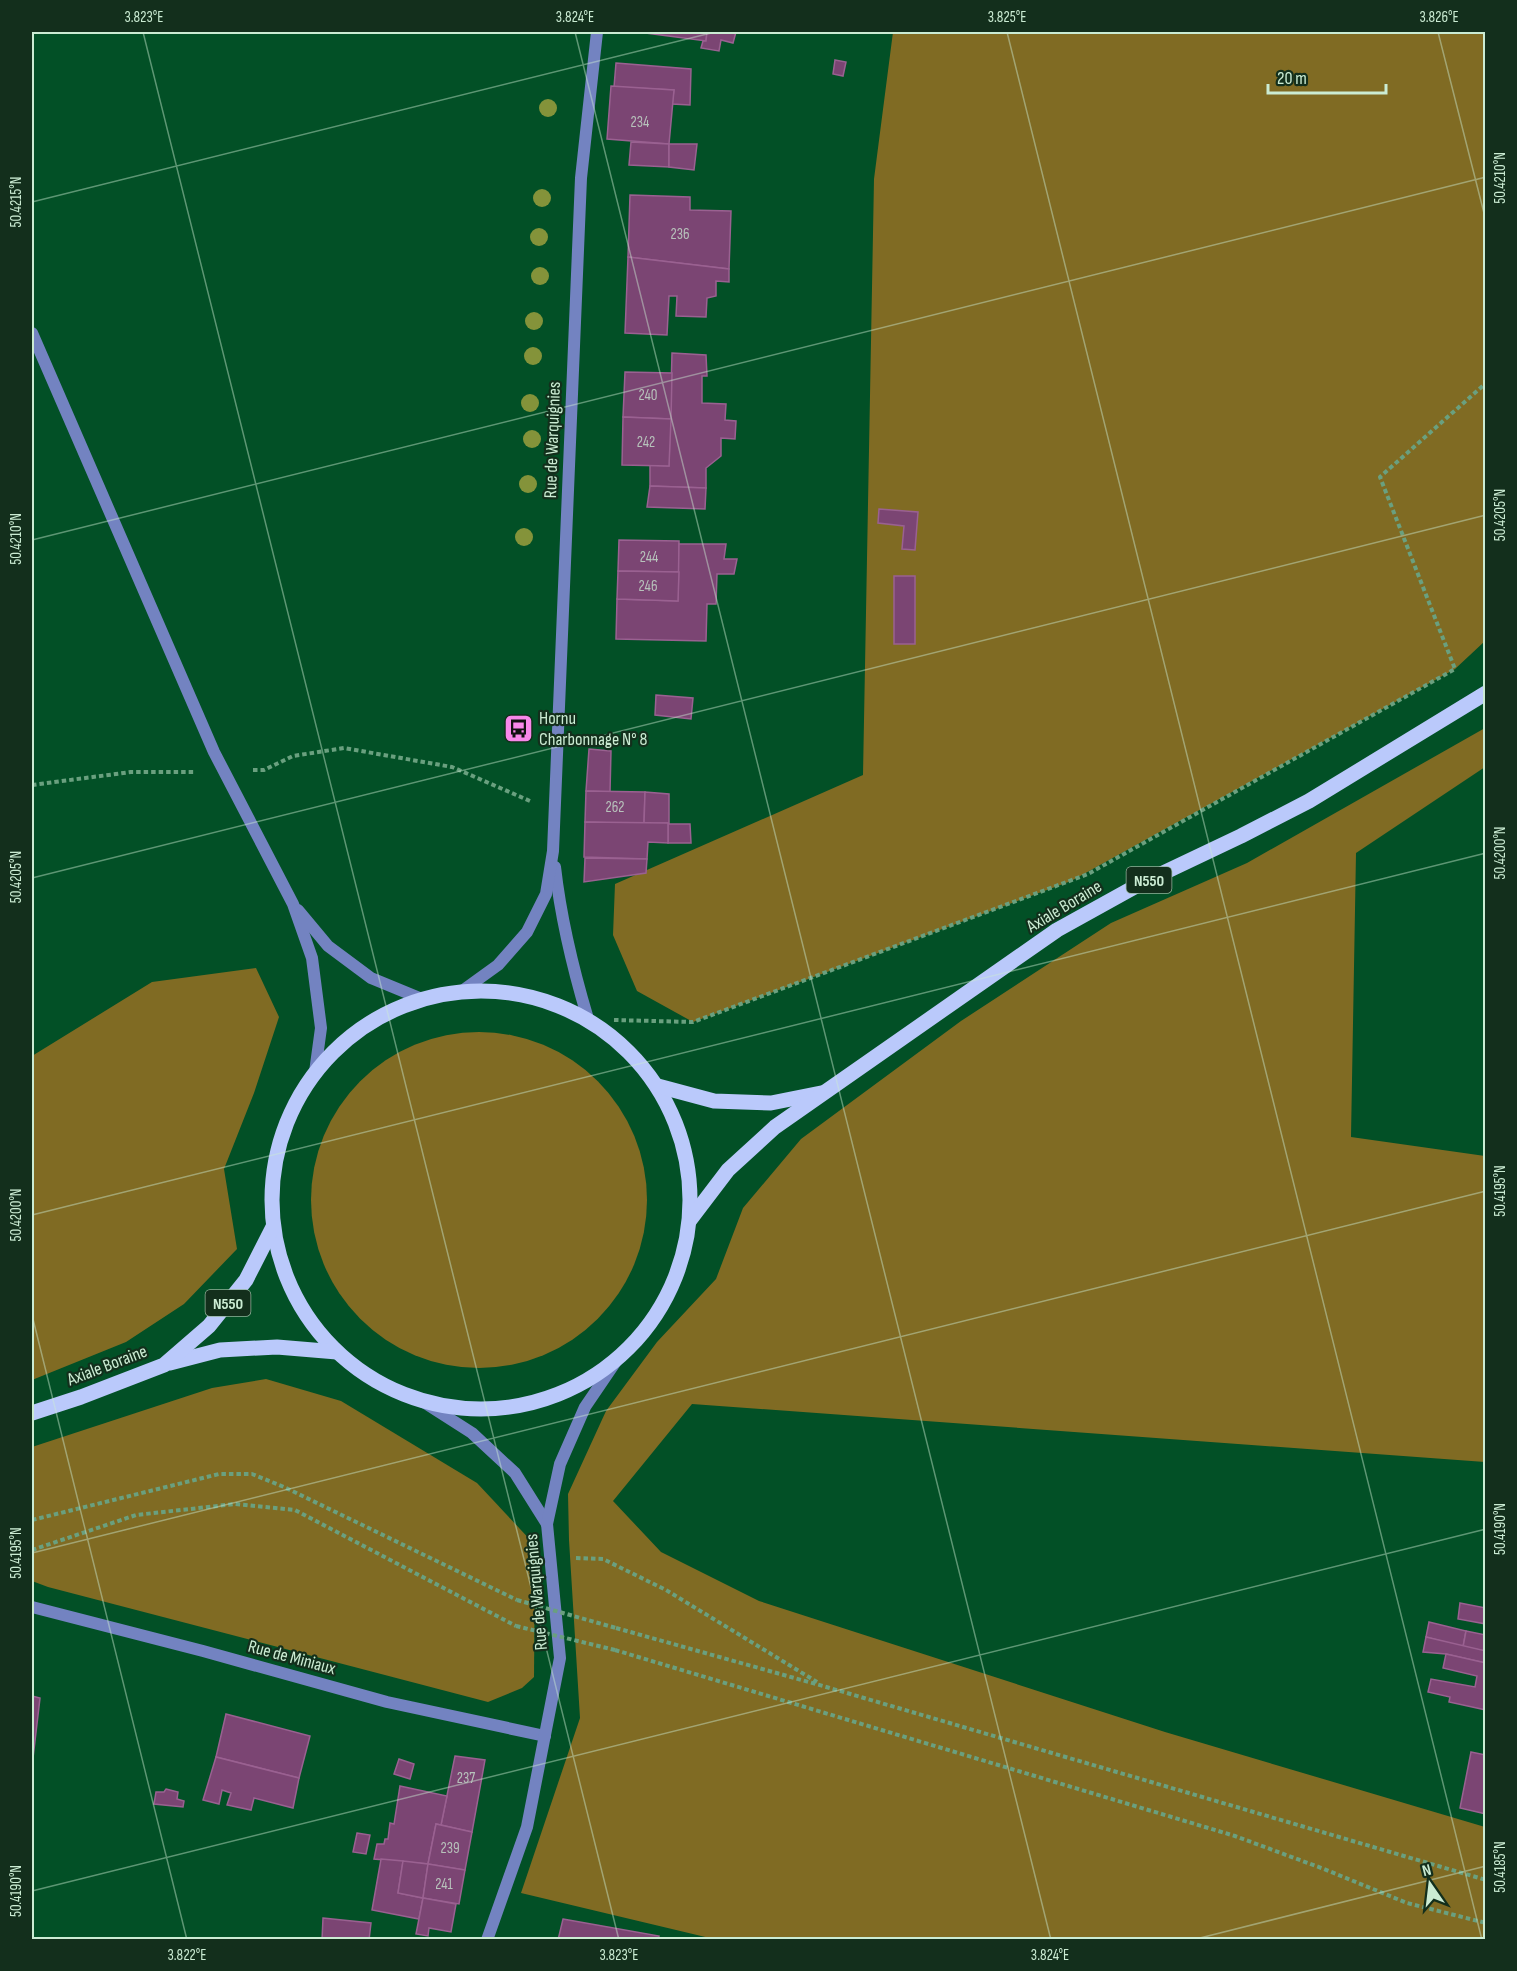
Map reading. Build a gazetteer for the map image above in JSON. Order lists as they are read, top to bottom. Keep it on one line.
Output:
{"streets":{"main road":["N550","Axiale Boraine"],"street":["Rue de Warquignies","Rue de Miniaux"]},"crossings":[["Rue de Warquignies","Axiale Boraine"],["Rue de Warquignies","Rue de Miniaux"]],"places":{"bus stop":["Hornu Charbonnage N° 8"]},"house_numbers":["234","236","240","242","244","246","262","237","239","241"],"scale_bar":"20 m","north":"top","coordinates":["3.823°E","3.824°E","3.825°E","3.826°E","50.4210°N","50.4215°N","50.4205°N","50.4200°N","50.4195°N","50.4190°N","50.4185°N","3.822°E"]}
